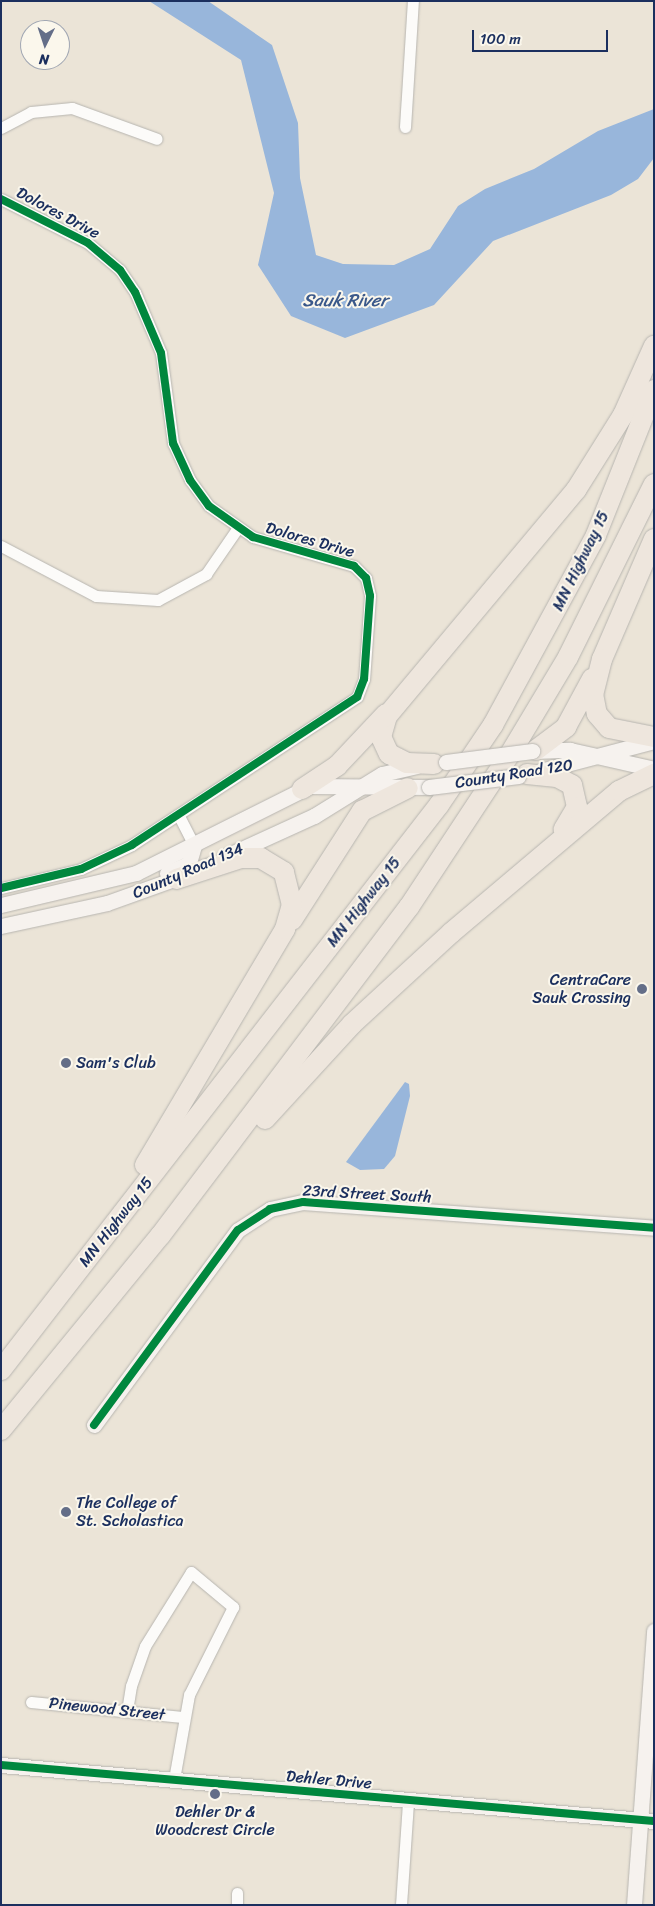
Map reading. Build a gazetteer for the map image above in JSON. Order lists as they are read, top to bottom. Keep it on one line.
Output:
{"streets":{"highway":["MN Highway 15"],"street":["Dolores Drive","County Road 120","County Road 134","23rd Street South","Pinewood Street","Dehler Drive"]},"crossings":[["County Road 120","County Road 134"]],"water":["Sauk River"],"places":["CentraCare Sauk Crossing","Sam's Club","The College of St. Scholastica","Dehler Dr & Woodcrest Circle"],"scale_bar":"100 m","north":"bottom"}
